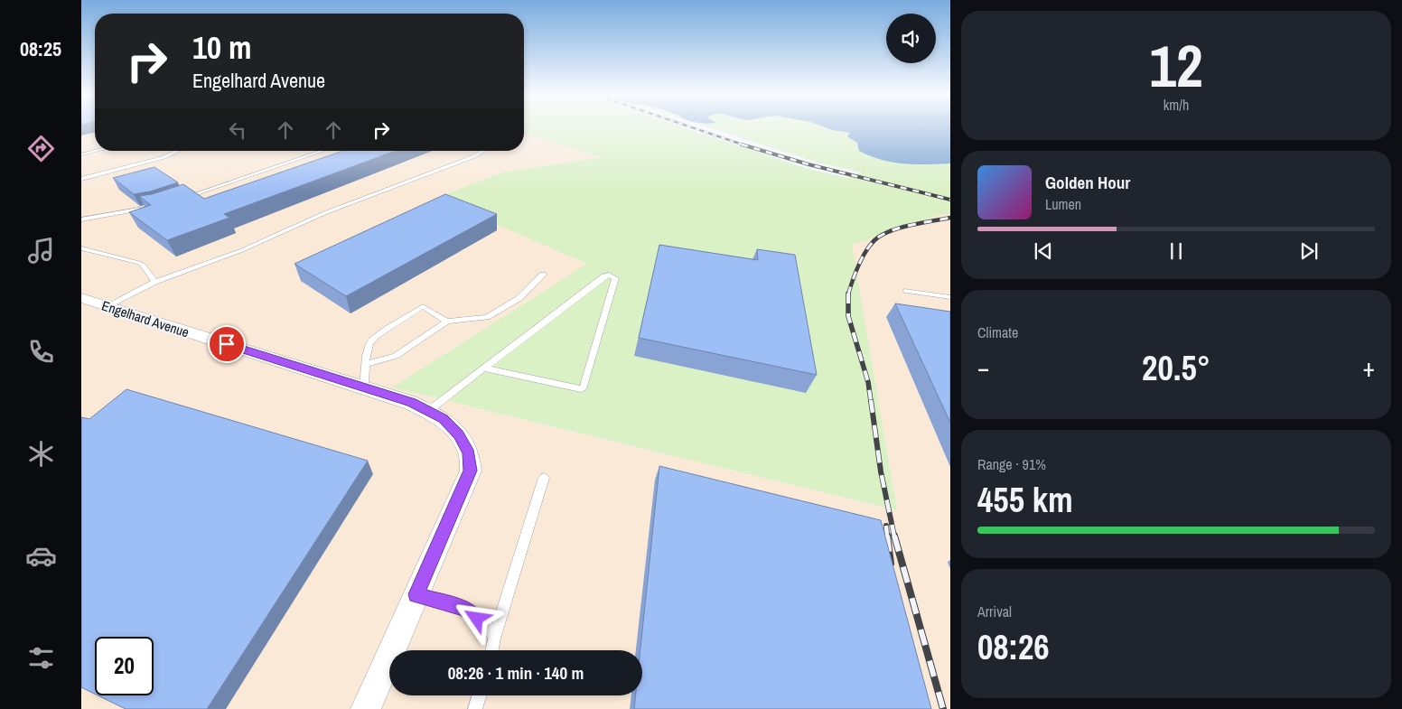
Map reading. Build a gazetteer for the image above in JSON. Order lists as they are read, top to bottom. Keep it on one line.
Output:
{"streets":{"street":["Engelhard Avenue"]},"page":{"tabs":"08:25","tile":[["12","km/h"],"Climate",["Range · 91%","455 km"],["Arrival","08:26"]],"turn":["10 m","Engelhard Avenue"],"song":["Golden Hour","Lumen"],"heat":["−","20.5°","+"],"limit":"20","trip":"08:26 · 1 min · 140 m"}}
